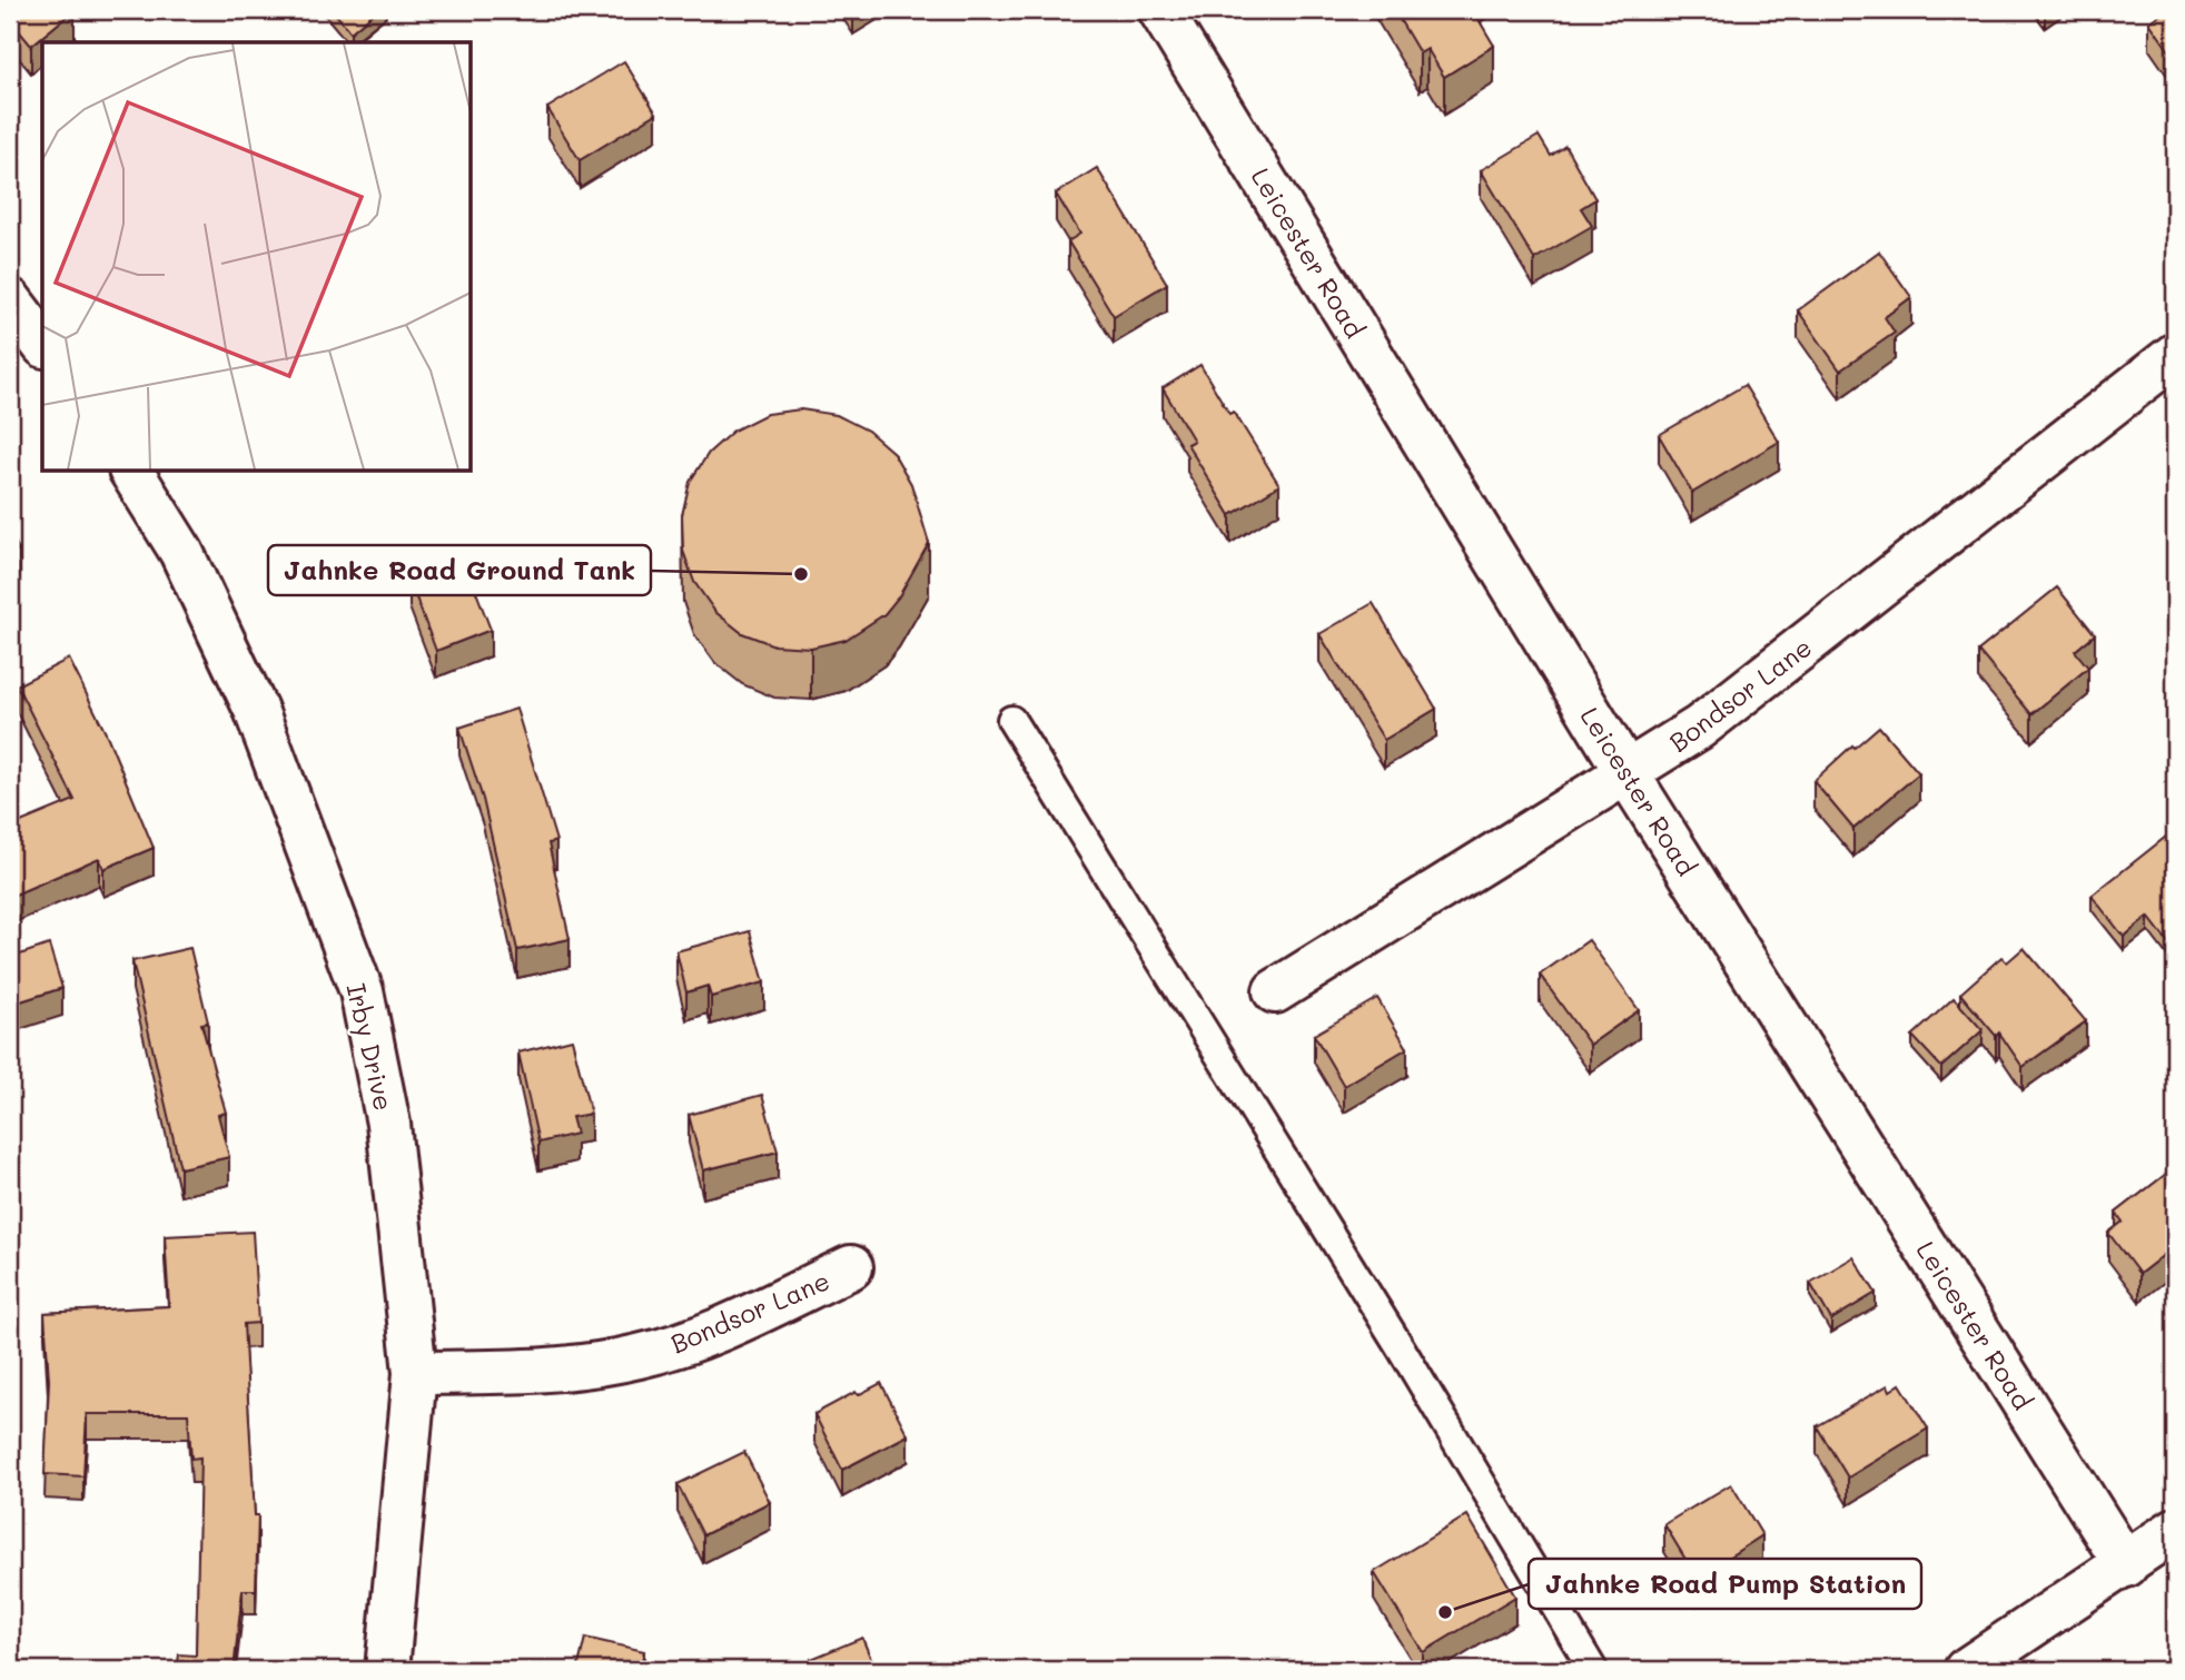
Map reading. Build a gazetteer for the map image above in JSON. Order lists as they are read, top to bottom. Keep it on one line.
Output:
{"streets":{"street":["Leicester Road","Bondsor Lane","Irby Drive"]},"crossings":[["Leicester Road","Bondsor Lane"],["Bondsor Lane","Irby Drive"]],"places":["Jahnke Road Ground Tank","Jahnke Road Pump Station"]}
